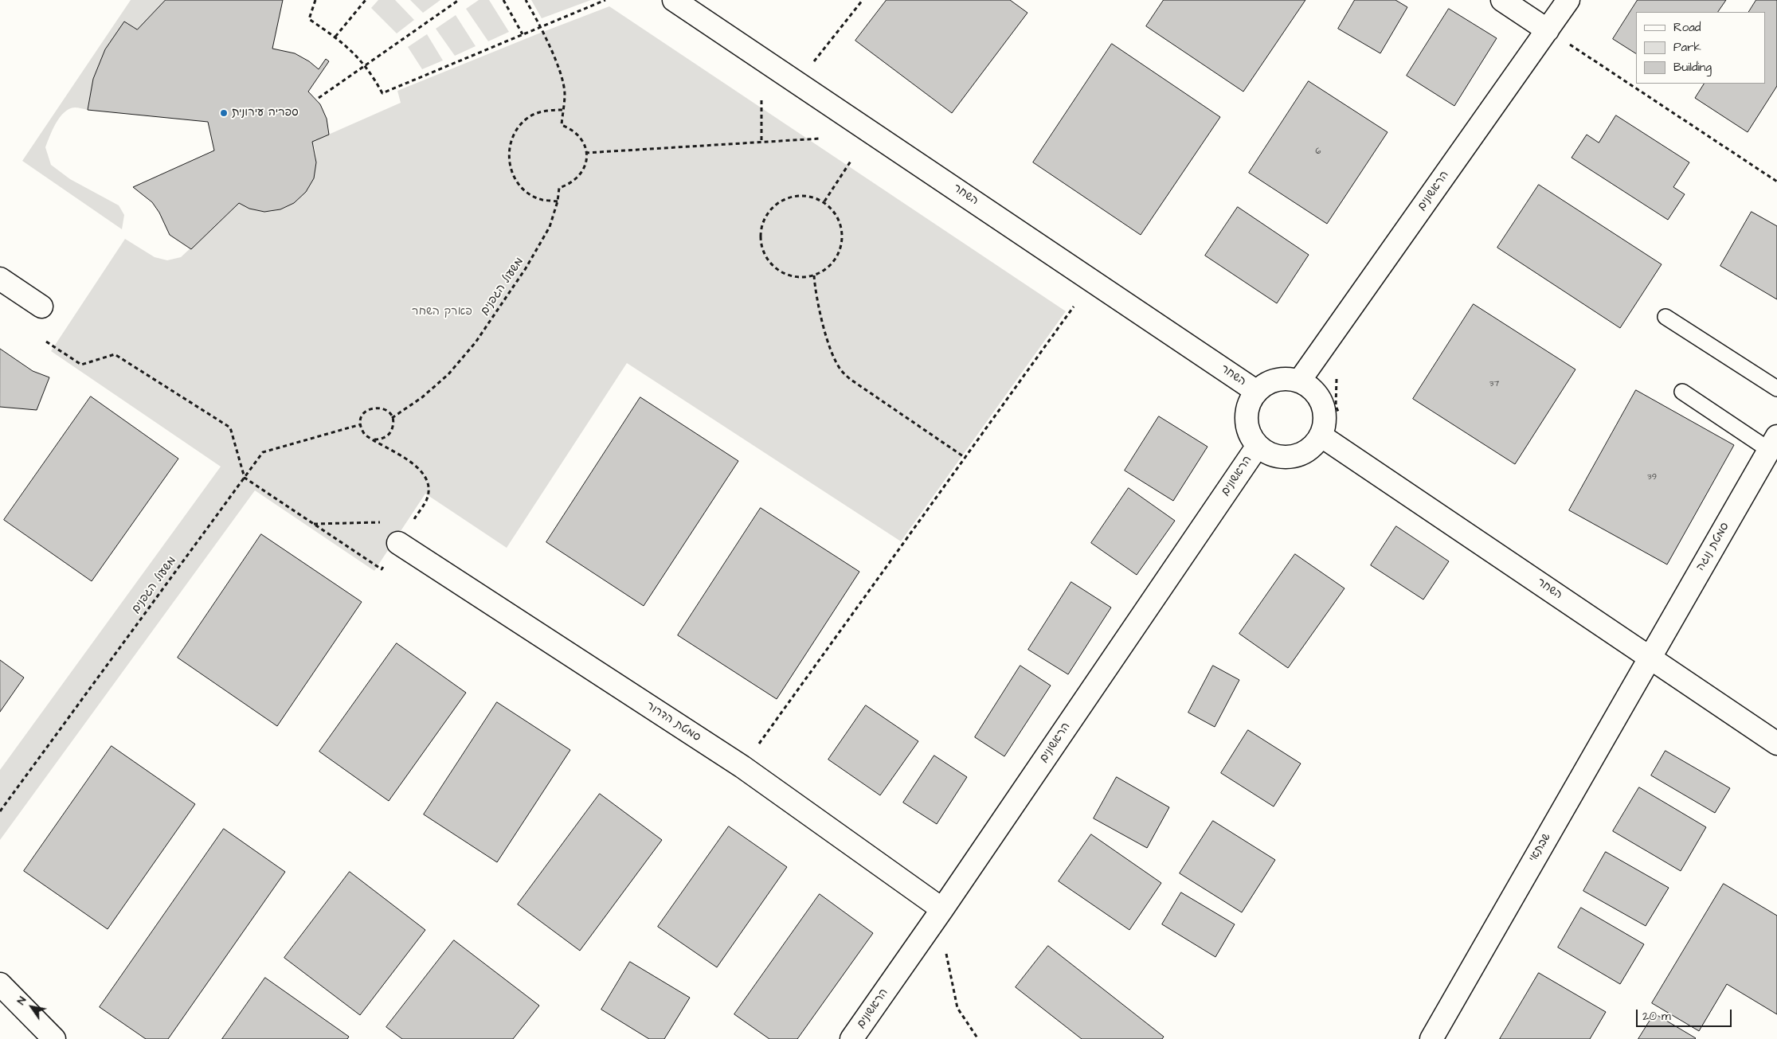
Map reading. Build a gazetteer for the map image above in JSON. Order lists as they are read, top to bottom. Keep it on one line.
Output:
{"streets":{"street":["הראשונים","השחר","סמטת נוגה","סמטת הדרור","שבתאי"],"path":["משעול הגפנים"]},"crossings":[["הראשונים","השחר"],["הראשונים","סמטת הדרור"],["השחר","סמטת נוגה"],["השחר","שבתאי"],["סמטת נוגה","שבתאי"]],"parks":["פארק השחר"],"places":["ספריה עירונית"],"house_numbers":["6","37","39"],"legend":["Road","Park","Building"],"scale_bar":"20 m","north":"top left"}
